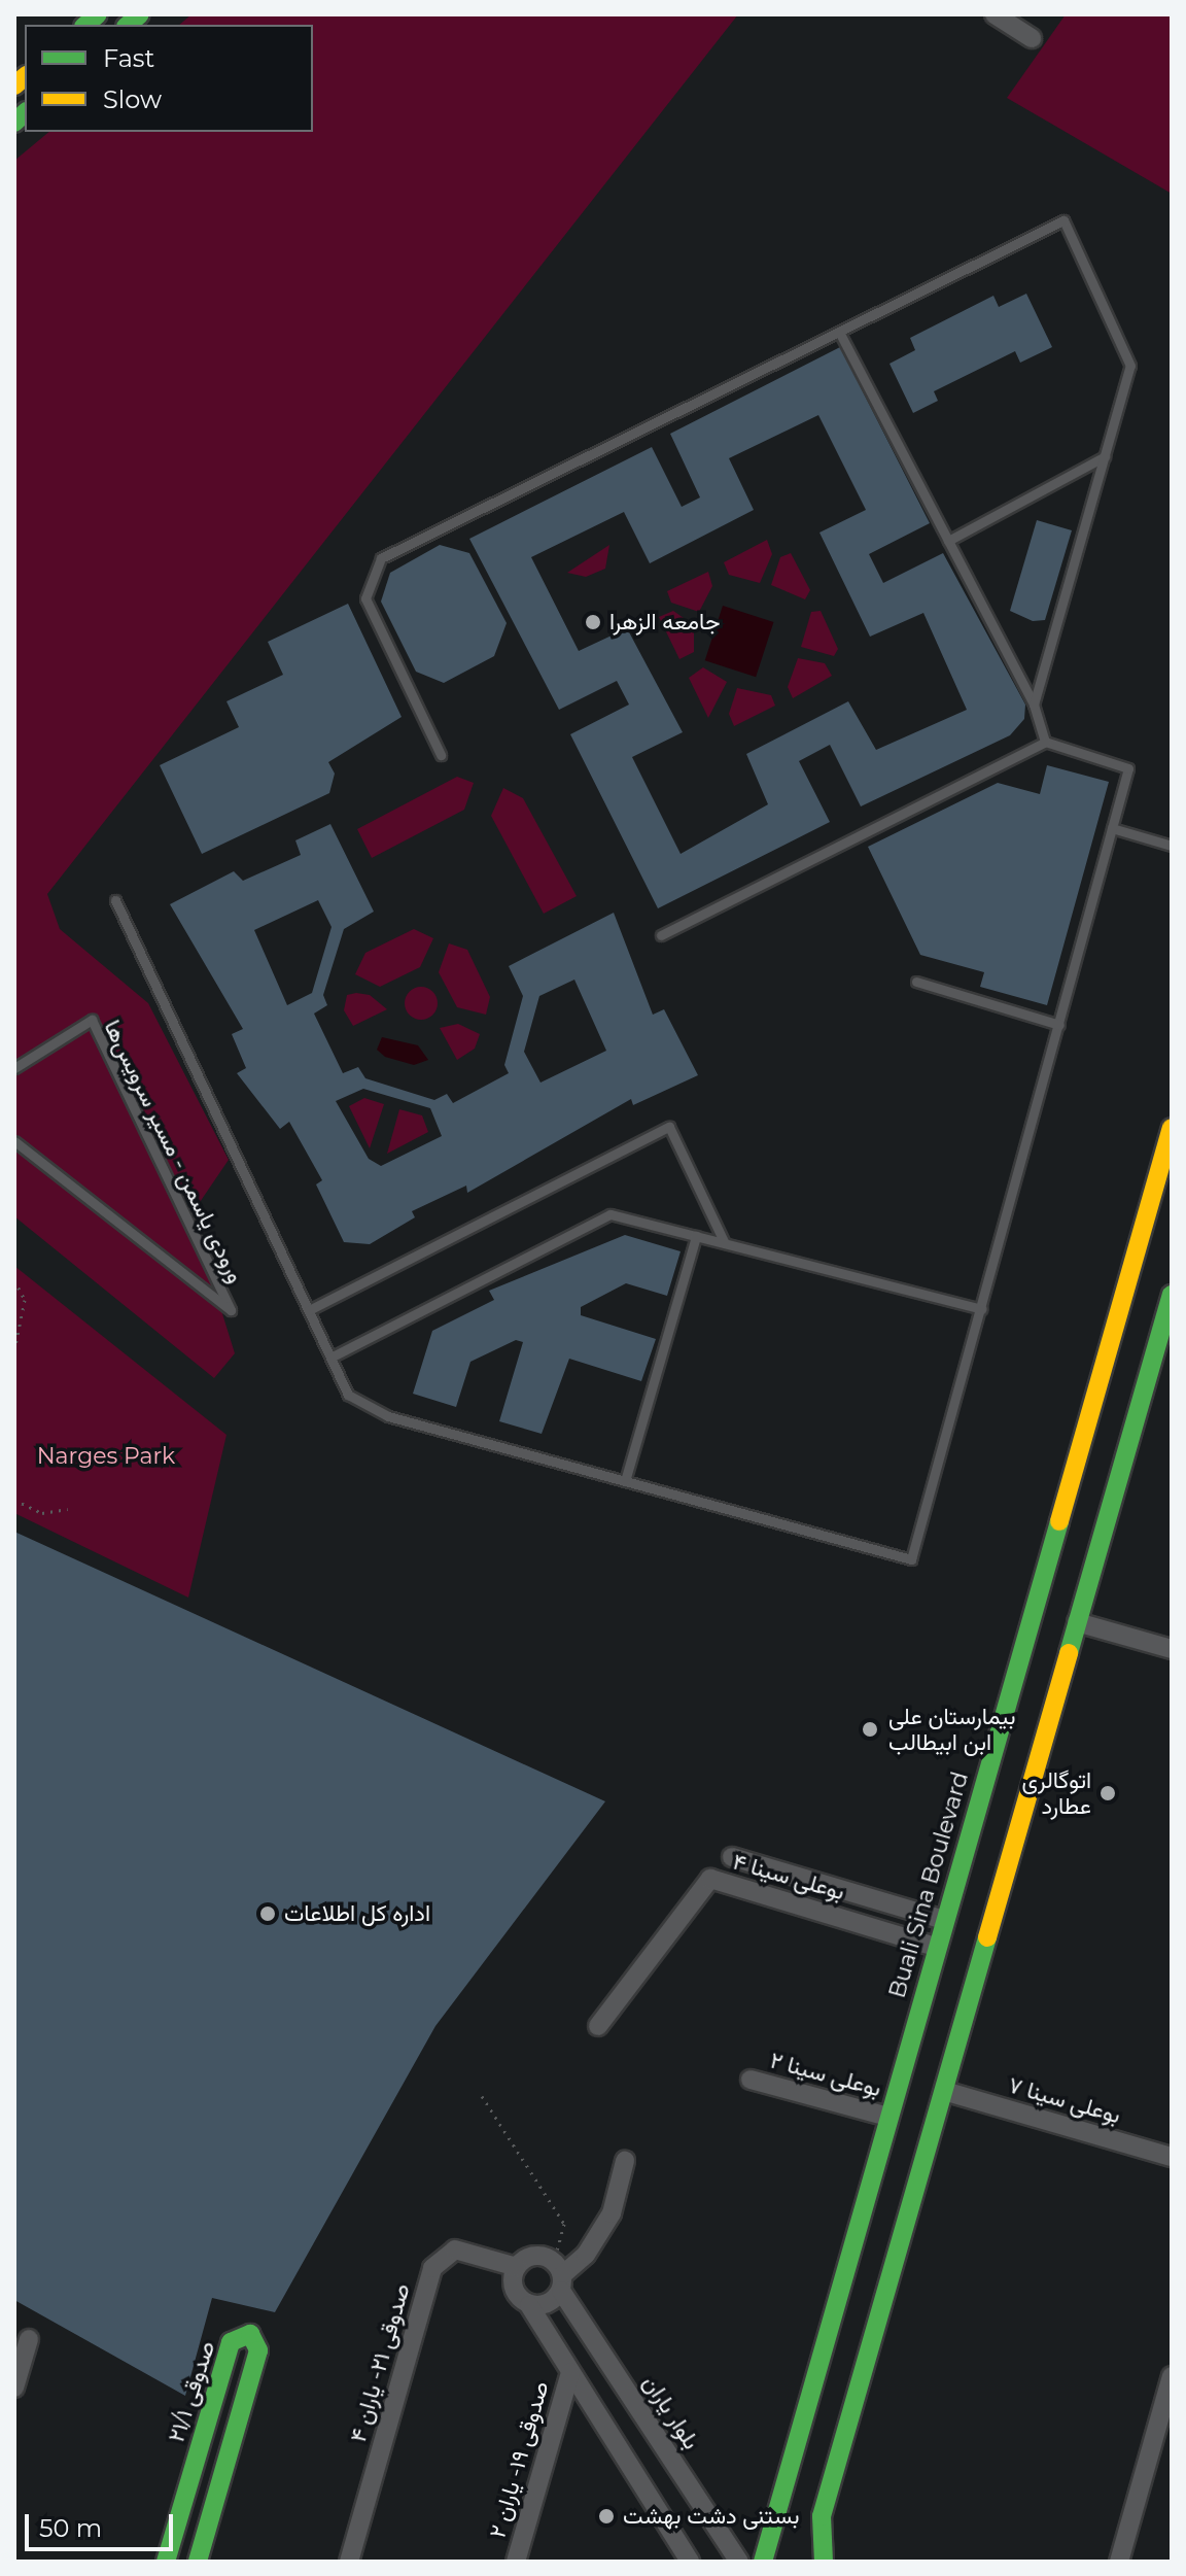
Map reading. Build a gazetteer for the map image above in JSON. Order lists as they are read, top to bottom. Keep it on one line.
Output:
{"streets":{"main road":["Buali Sina Boulevard","صدوقی ۲۱/۱"],"street":["بوعلی سینا ۴","بوعلی سینا ۲","بوعلی سینا ۷","صدوقی ۲۱- یاران ۴","بلوار یاران","صدوقی ۱۹- یاران ۲"],"lane":["ورودی یاسمن - مسیر سرویس‌ها"]},"crossings":[["بوعلی سینا ۴","Buali Sina Boulevard"],["Buali Sina Boulevard","بوعلی سینا ۲"],["صدوقی ۲۱- یاران ۴","بلوار یاران"]],"parks":["Narges Park"],"places":["جامعه الزهرا","بیمارستان علی ابن ابیطالب","اتوگالری عطارد","اداره کل اطلاعات","بستنی دشت بهشت"],"legend":["Fast","Slow"],"scale_bar":"50 m"}
